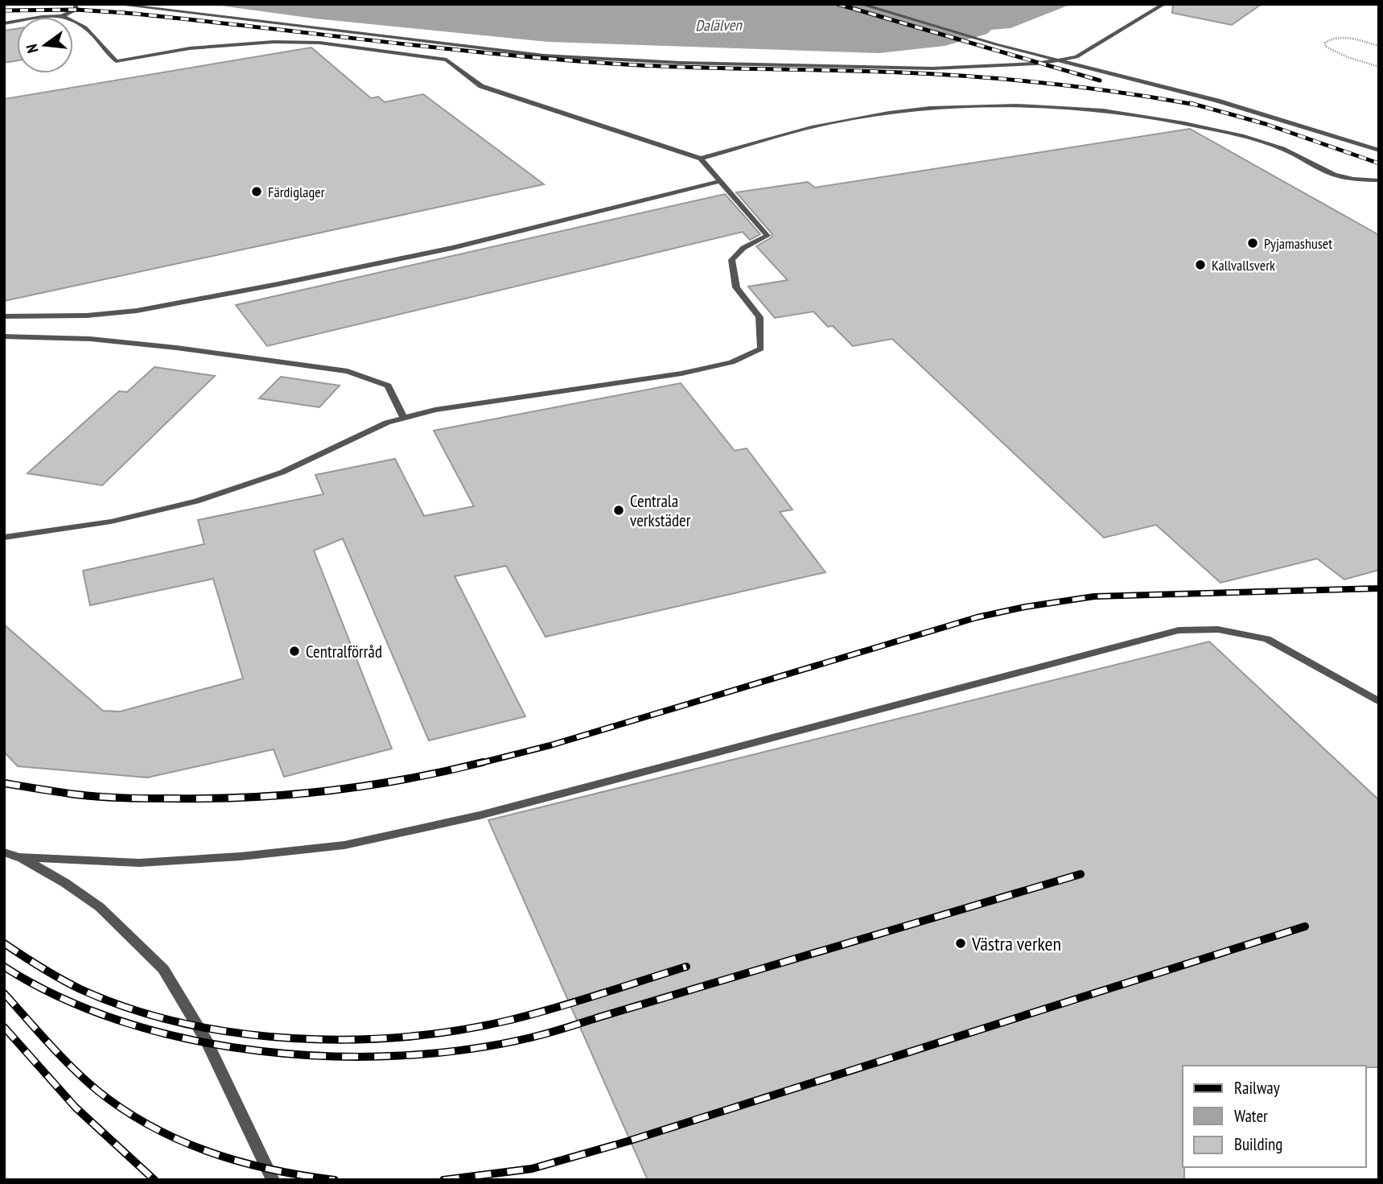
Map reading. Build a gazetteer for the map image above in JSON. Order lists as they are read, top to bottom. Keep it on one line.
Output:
{"water":["Dalälven"],"places":["Färdiglager","Pyjamashuset","Kallvallsverk","Centrala verkstäder","Centralförråd","Västra verken"],"legend":["Railway","Water","Building"],"north":"left"}
